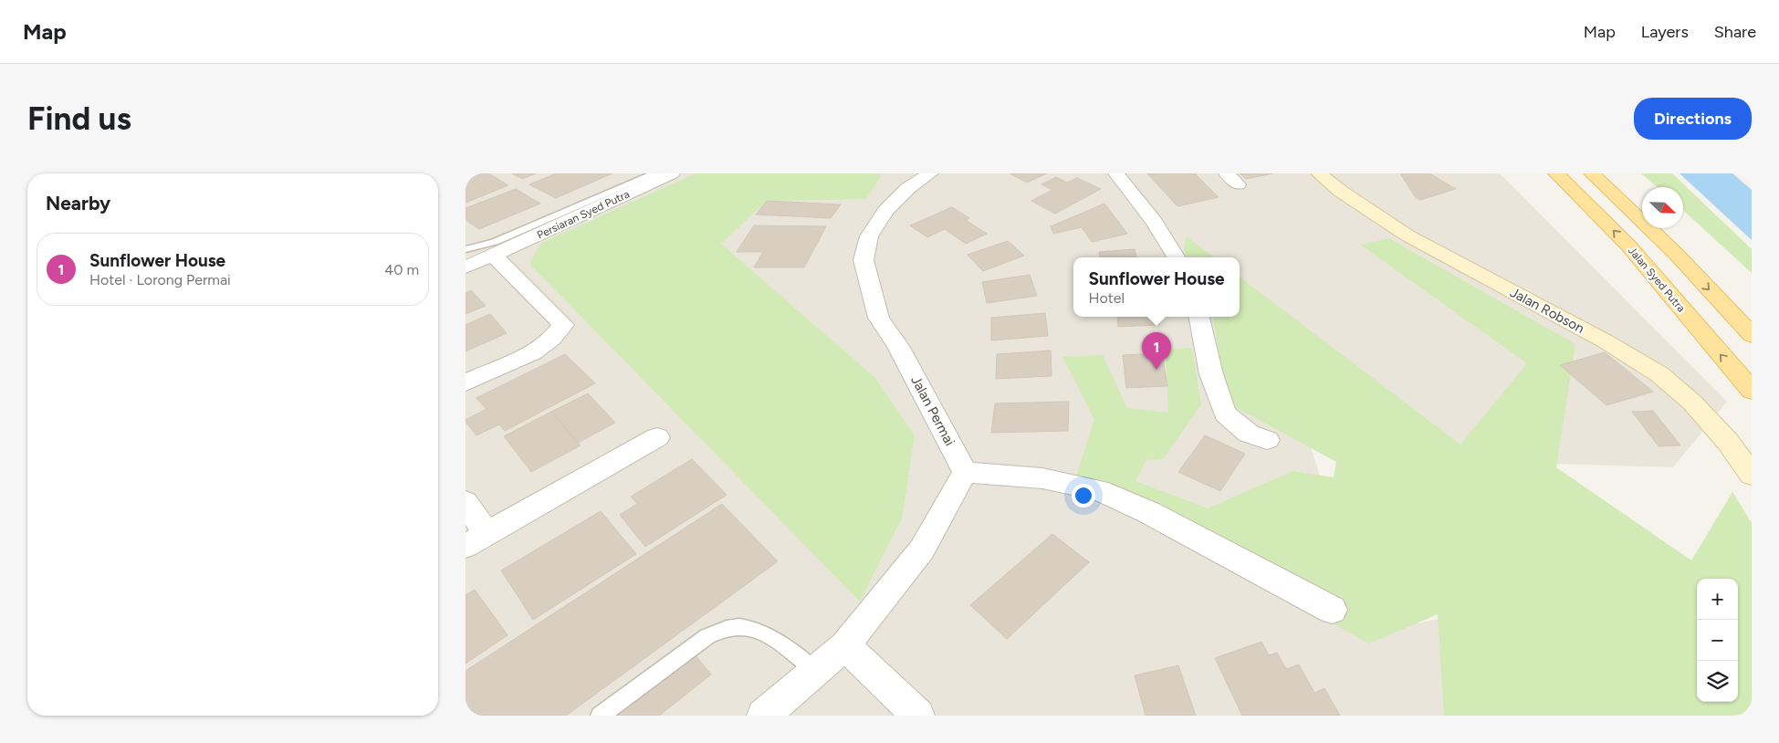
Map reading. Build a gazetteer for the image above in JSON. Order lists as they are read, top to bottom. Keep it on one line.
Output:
{"streets":{"main road":["Jalan Syed Putra","Jalan Robson"],"street":["Persiaran Syed Putra","Jalan Permai"]},"north":"bottom right","page":{"header":"Map","nav":["Map","Layers","Share"],"buttons":"Directions","title":"Find us","heading":"Nearby","list":[{"mark":"1","name":"Sunflower House","note":"Hotel · Lorong Permai","value":"40 m"}],"popup":["Sunflower House","Hotel"],"pins":"1","map_buttons":["+","−"]}}
